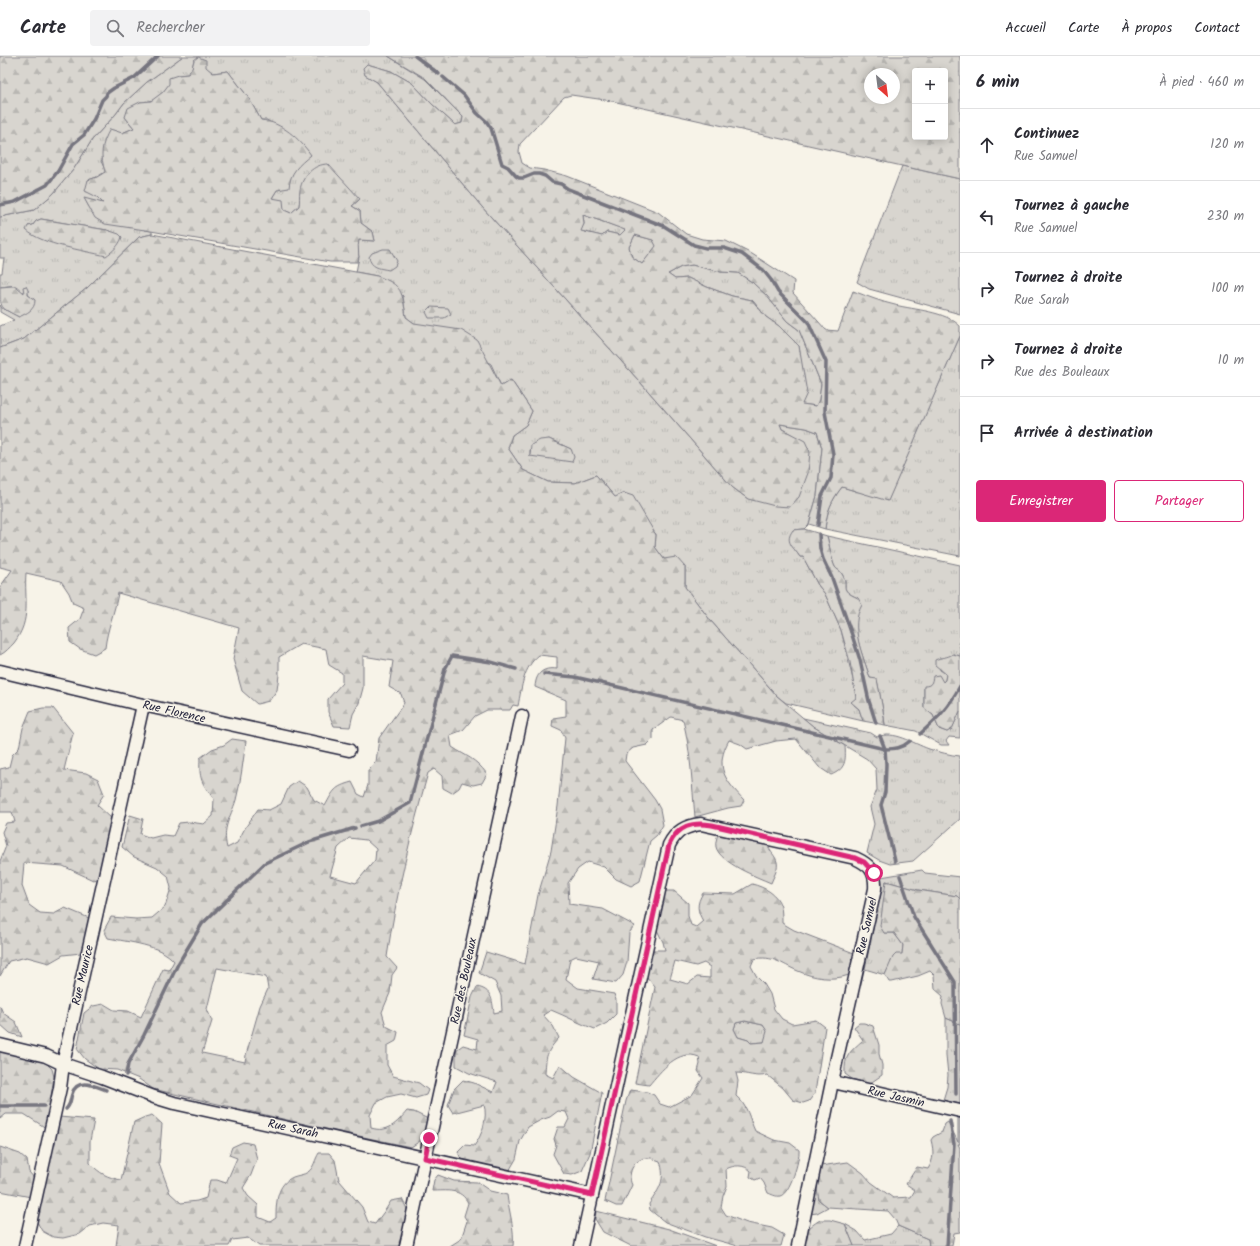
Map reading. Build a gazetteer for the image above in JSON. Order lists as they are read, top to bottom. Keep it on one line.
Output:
{"streets":{"street":["Rue Florence","Rue Samuel","Rue Maurice","Rue des Bouleaux","Rue Jasmin","Rue Sarah"]},"crossings":[["Rue Florence","Rue Maurice"],["Rue Samuel","Rue Jasmin"],["Rue Samuel","Rue Sarah"],["Rue Maurice","Rue Sarah"],["Rue des Bouleaux","Rue Sarah"]],"north":"bottom right","page":{"header":"Carte","search":"Rechercher","nav":["Accueil","Carte","À propos","Contact"],"heading":["6 min","À pied · 460 m"],"map_buttons":["+","−"],"list":[["Continuez","Rue Samuel","120 m"],["Tournez à gauche","Rue Samuel","230 m"],["Tournez à droite","Rue Sarah","100 m"],["Tournez à droite","Rue des Bouleaux","10 m"],"Arrivée à destination"],"buttons":["Enregistrer","Partager"]}}
